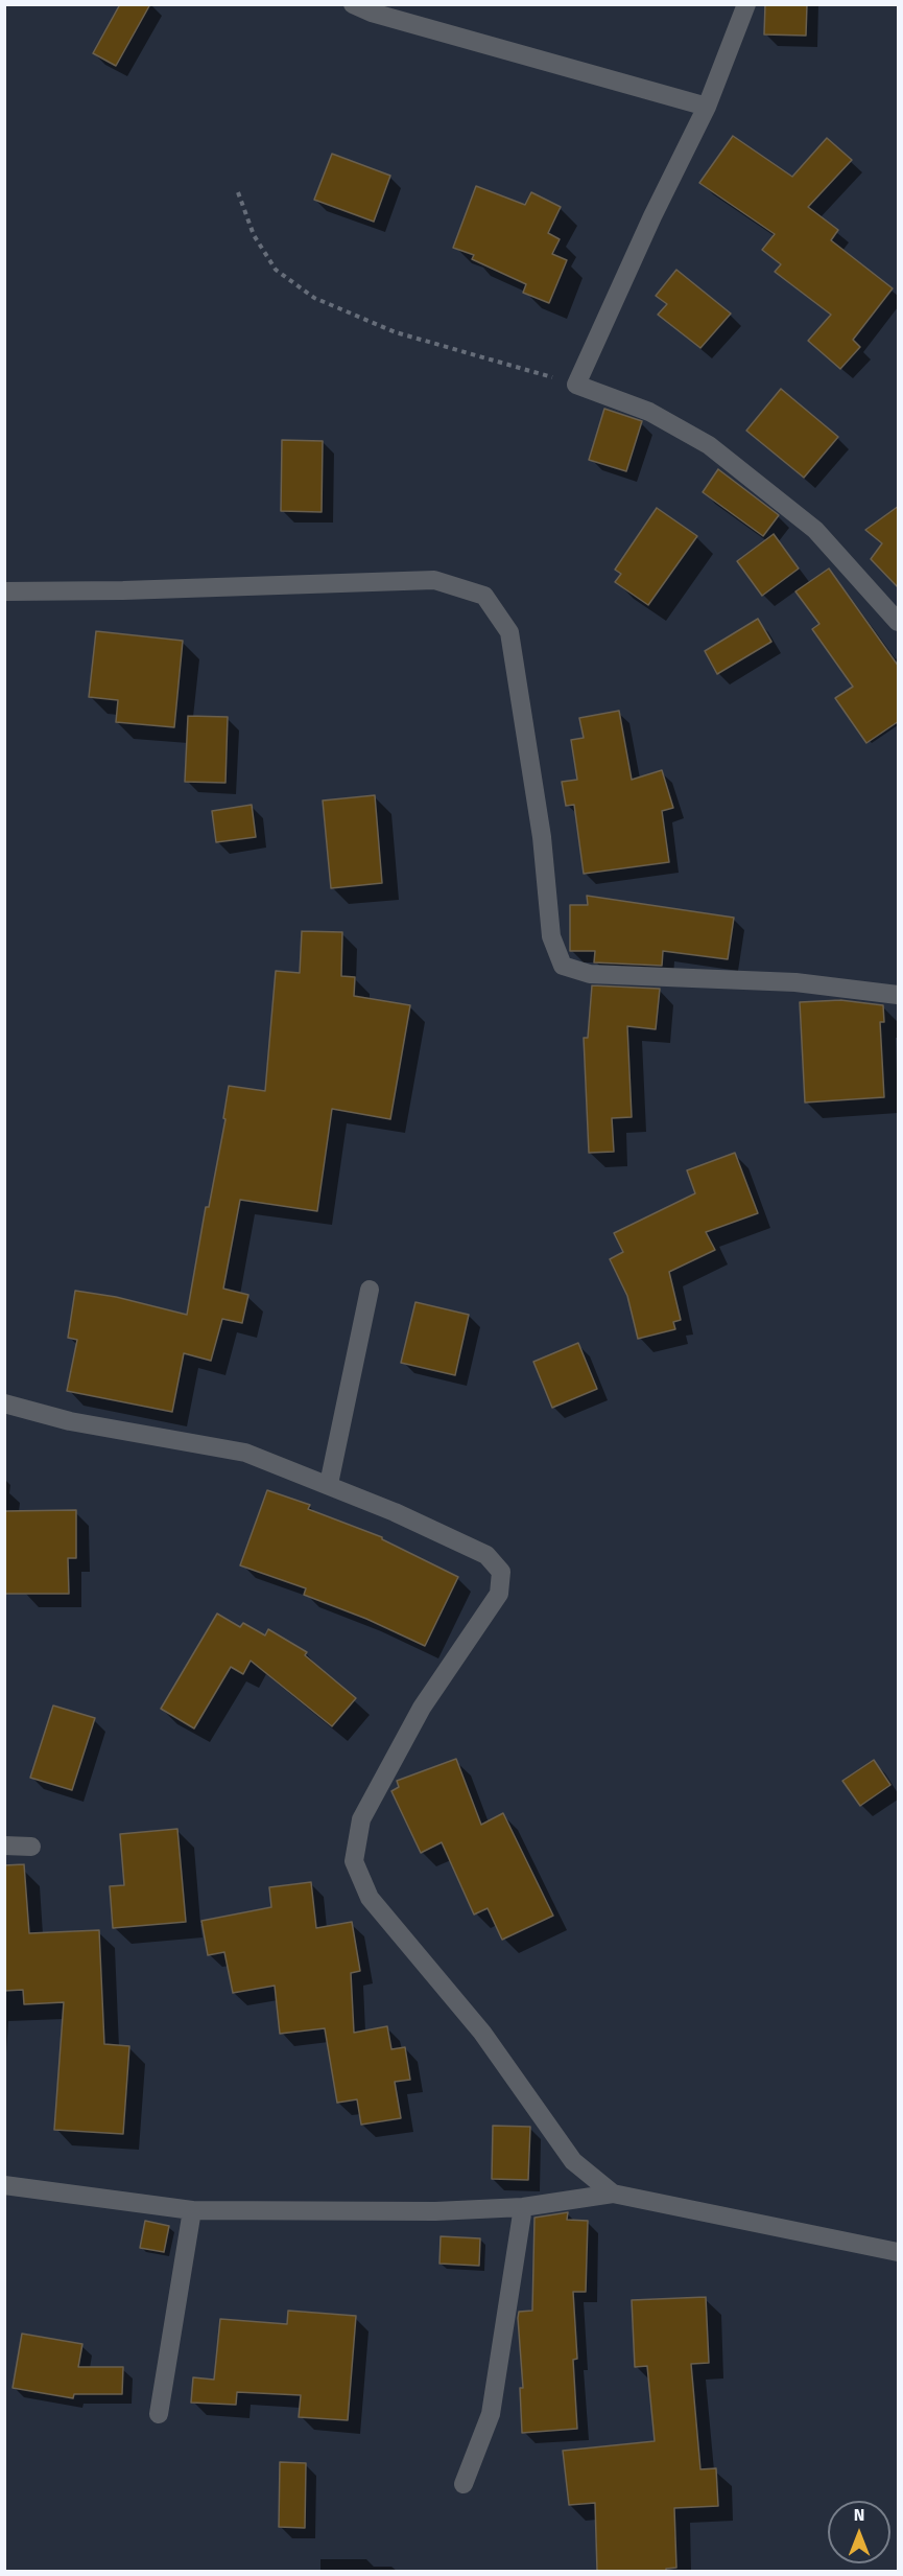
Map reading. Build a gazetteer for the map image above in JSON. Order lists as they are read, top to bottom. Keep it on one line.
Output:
{"north":"top"}
